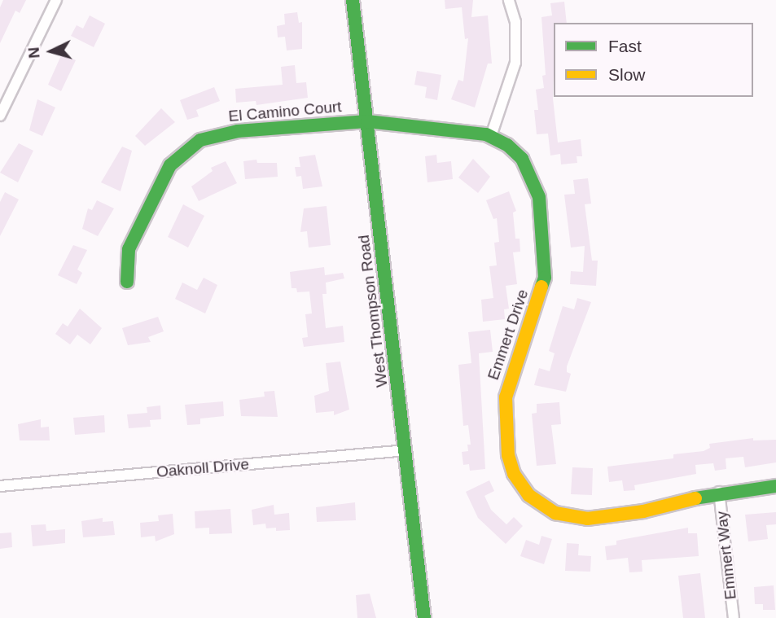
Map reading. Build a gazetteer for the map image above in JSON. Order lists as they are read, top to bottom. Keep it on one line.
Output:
{"streets":{"street":["El Camino Court","West Thompson Road","Emmert Drive","Oaknoll Drive","Emmert Way"]},"crossings":[["El Camino Court","West Thompson Road"],["El Camino Court","Emmert Drive"],["West Thompson Road","Emmert Drive"],["West Thompson Road","Oaknoll Drive"],["Emmert Drive","Emmert Way"]],"legend":["Fast","Slow"],"north":"left"}
